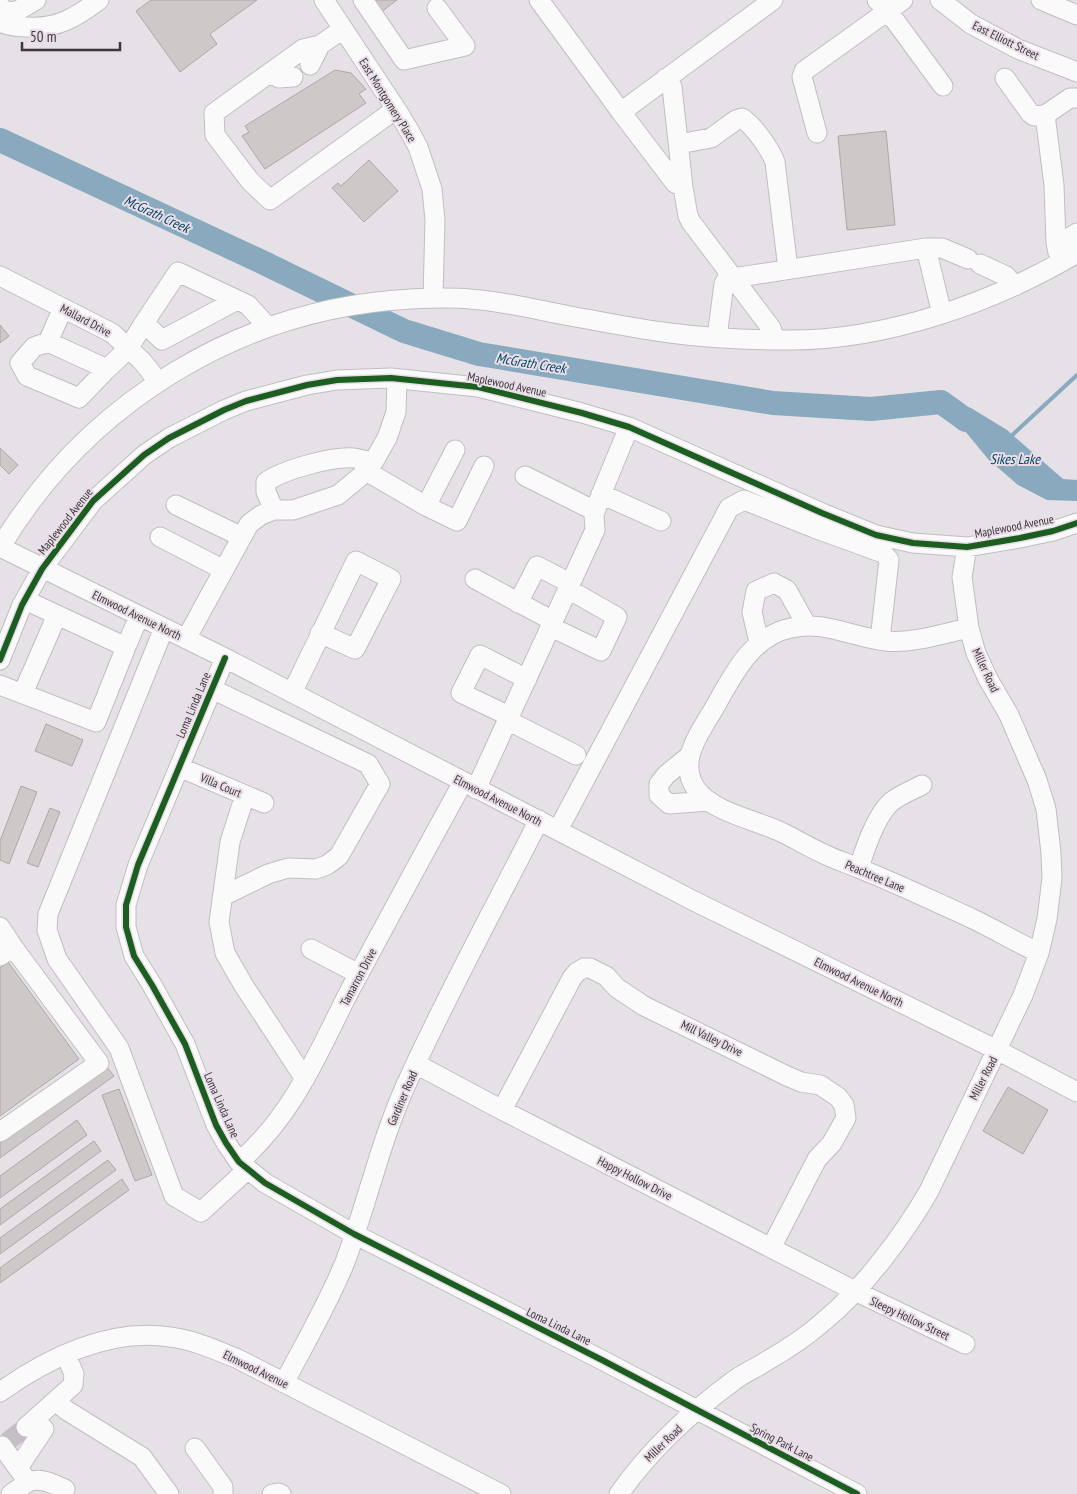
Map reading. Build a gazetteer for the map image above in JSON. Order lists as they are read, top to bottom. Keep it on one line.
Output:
{"streets":{"street":["East Elliott Street","East Montgomery Place","Mallard Drive","Maplewood Avenue","Elmwood Avenue North","Miller Road","Loma Linda Lane","Villa Court","Peachtree Lane","Tamarron Drive","Mill Valley Drive","Gardiner Road","Happy Hollow Drive","Sleepy Hollow Street","Elmwood Avenue","Spring Park Lane"]},"crossings":[["Maplewood Avenue","Elmwood Avenue North"],["Maplewood Avenue","Miller Road"],["Maplewood Avenue","Tamarron Drive"],["Elmwood Avenue North","Miller Road"],["Elmwood Avenue North","Loma Linda Lane"],["Elmwood Avenue North","Tamarron Drive"],["Elmwood Avenue North","Gardiner Road"],["Miller Road","Loma Linda Lane"],["Miller Road","Peachtree Lane"],["Miller Road","Happy Hollow Drive"],["Miller Road","Sleepy Hollow Street"],["Miller Road","Spring Park Lane"],["Loma Linda Lane","Villa Court"],["Loma Linda Lane","Tamarron Drive"],["Loma Linda Lane","Gardiner Road"],["Loma Linda Lane","Spring Park Lane"],["Mill Valley Drive","Happy Hollow Drive"],["Gardiner Road","Happy Hollow Drive"],["Gardiner Road","Elmwood Avenue"],["Happy Hollow Drive","Sleepy Hollow Street"]],"water":["McGrath Creek","Sikes Lake"],"scale_bar":"50 m"}
